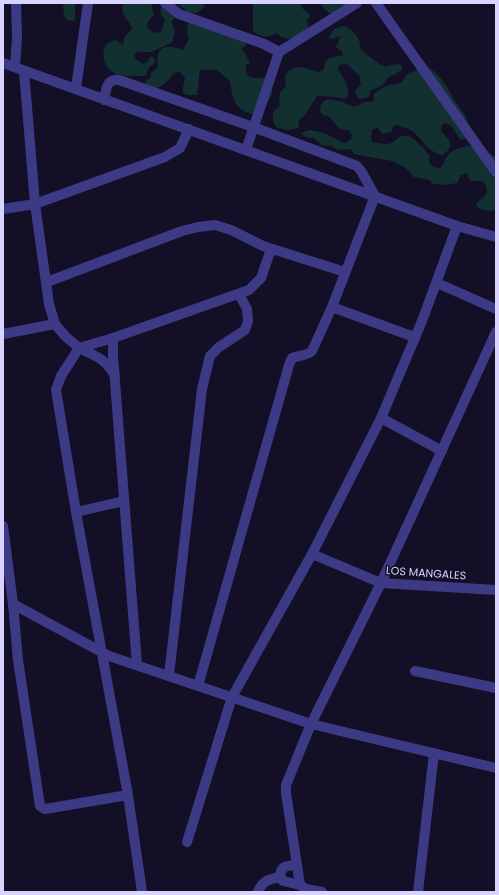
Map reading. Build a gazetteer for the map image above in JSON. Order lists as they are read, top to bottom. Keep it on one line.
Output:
{"streets":{"street":["LOS MANGALES"]}}
